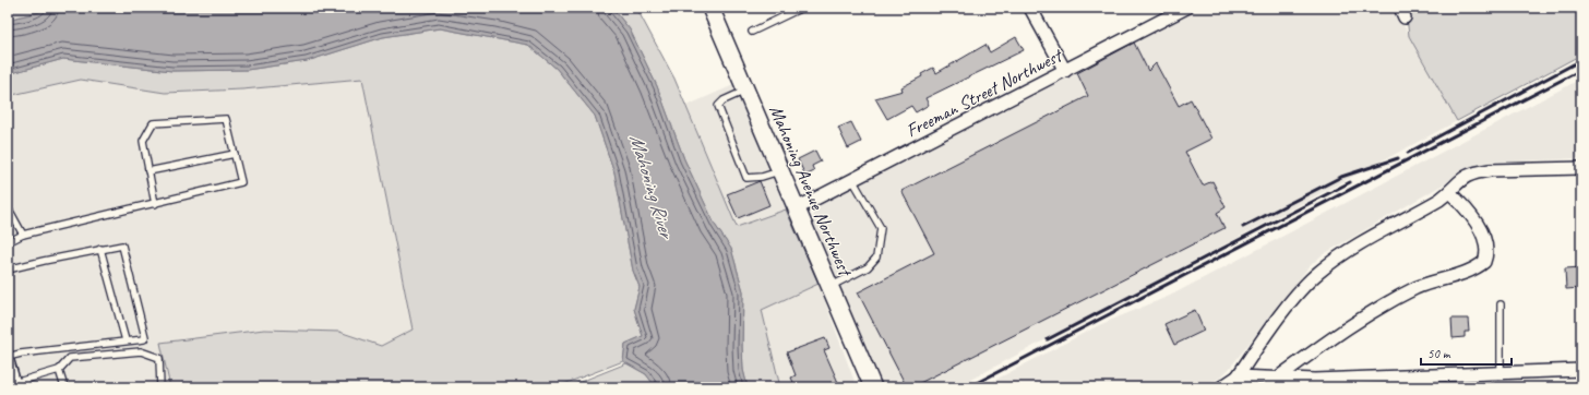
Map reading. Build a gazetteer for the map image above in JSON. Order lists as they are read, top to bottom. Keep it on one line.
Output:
{"streets":{"main road":["Mahoning Avenue Northwest"],"street":["Freeman Street Northwest"]},"crossings":[["Freeman Street Northwest","Mahoning Avenue Northwest"]],"water":["Mahoning River"],"scale_bar":"50 m"}
